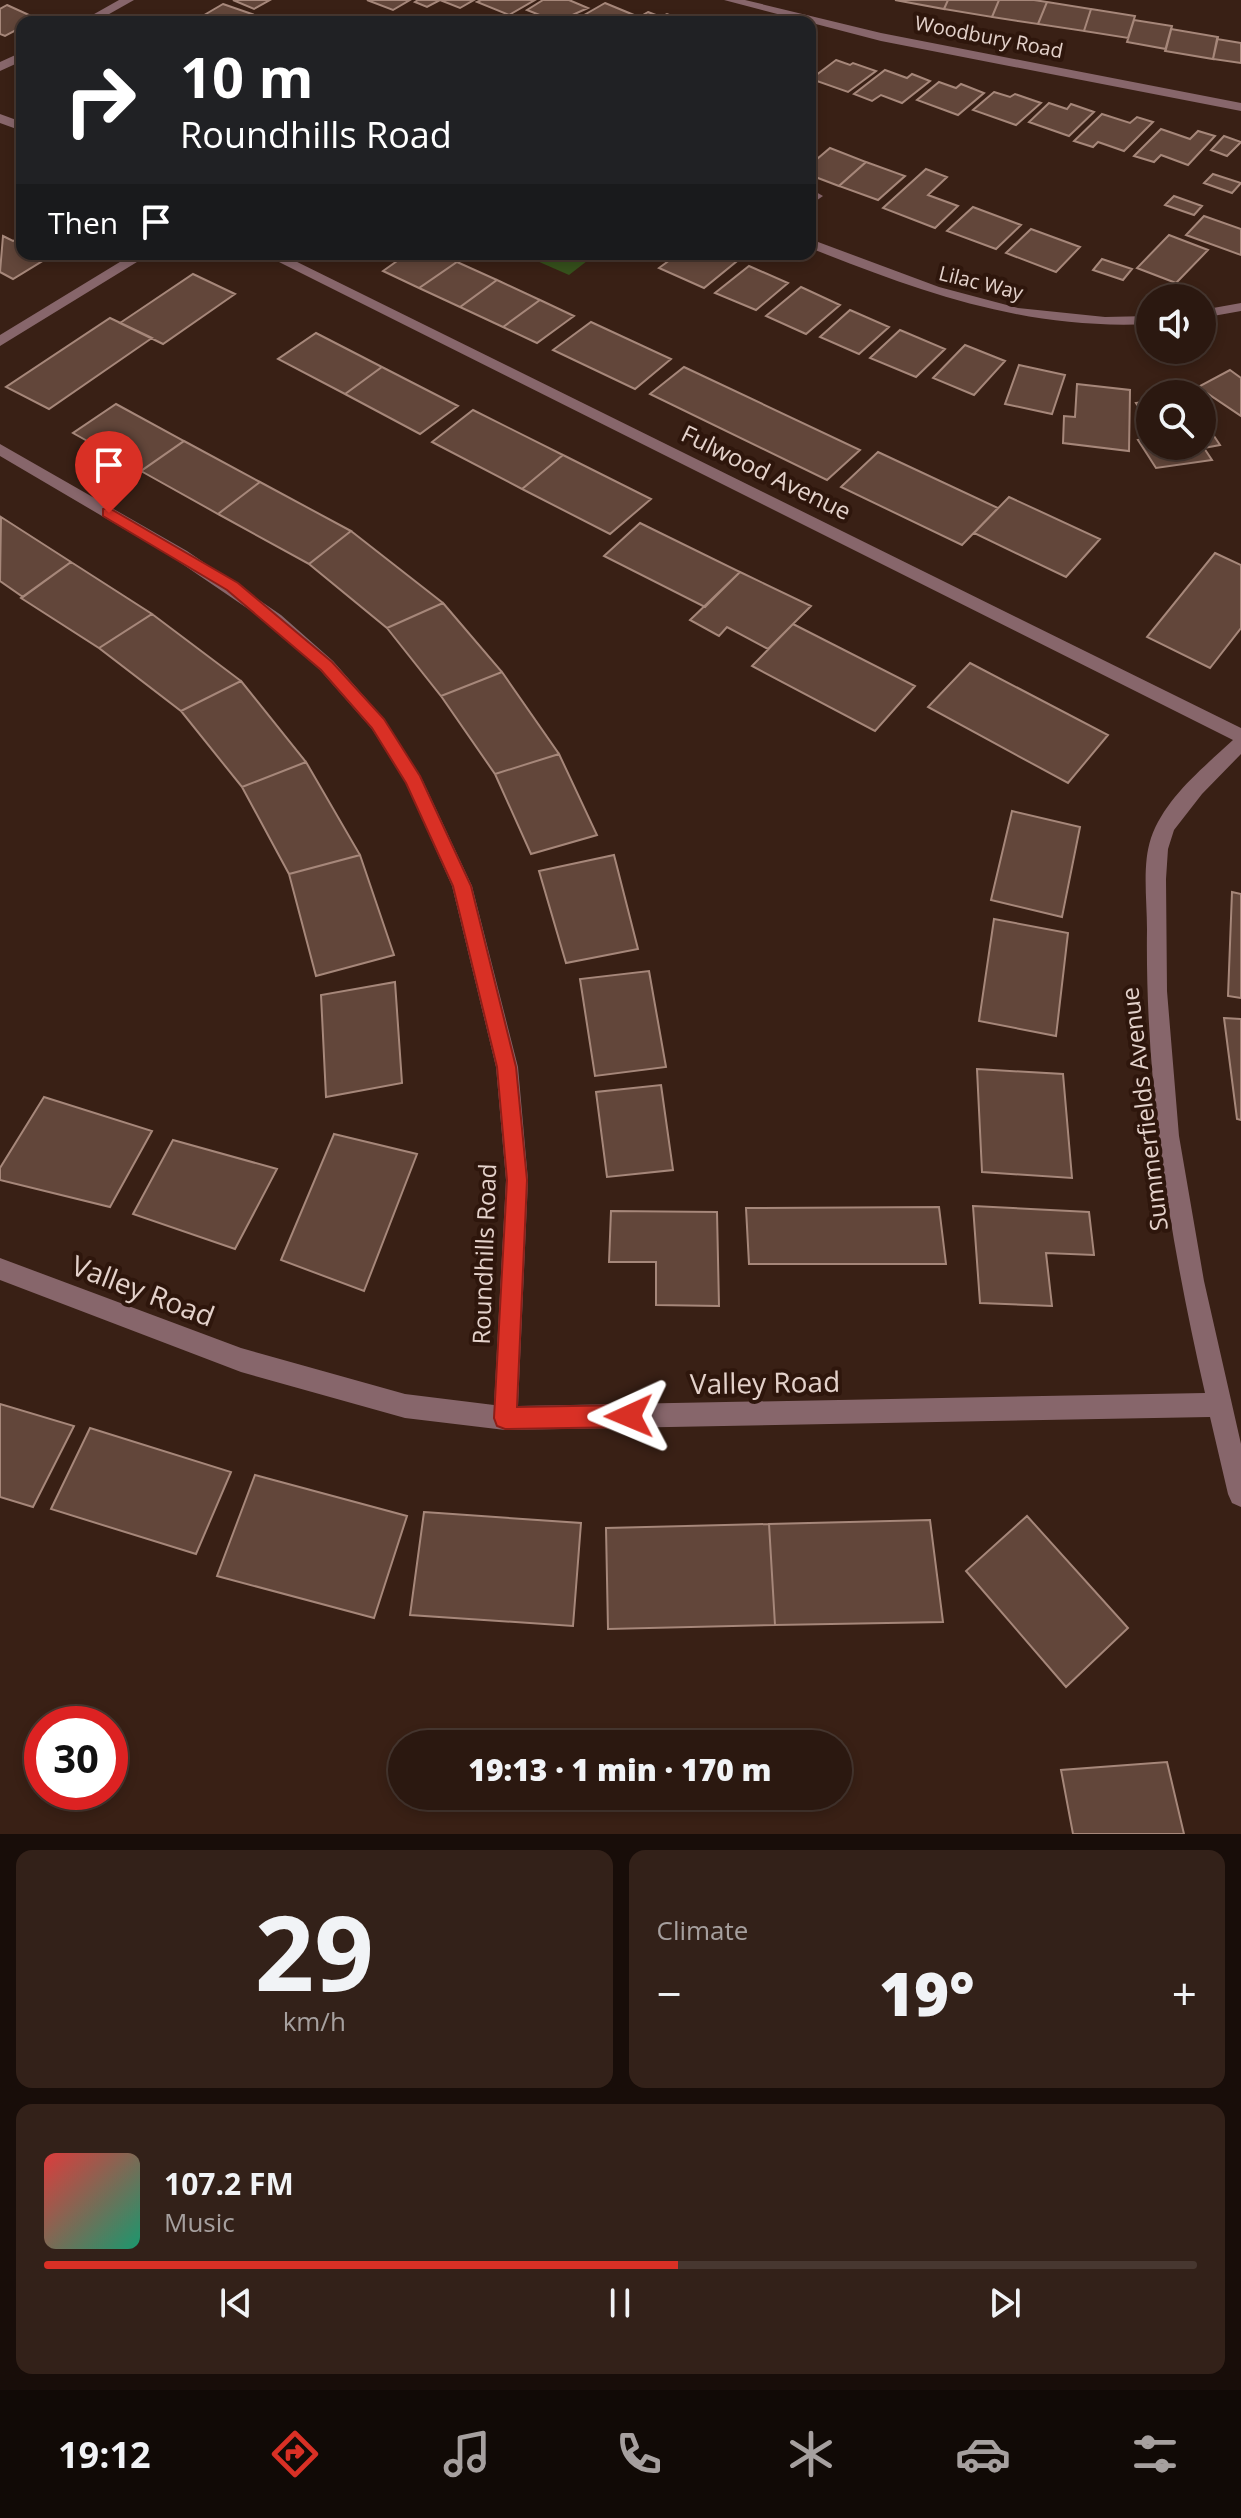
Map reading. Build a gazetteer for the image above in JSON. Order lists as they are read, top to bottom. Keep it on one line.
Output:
{"streets":{"street":["Woodbury Road","Lilac Way","Fulwood Avenue","Summerfields Avenue","Roundhills Road","Valley Road"]},"crossings":[["Summerfields Avenue","Valley Road"],["Roundhills Road","Valley Road"]],"page":{"turn":["10 m","Roundhills Road"],"then":"Then","limit":"30","trip":"19:13 · 1 min · 170 m","tile":[["29","km/h"],"Climate"],"heat":["−","19°","+"],"song":["107.2 FM","Music"],"tabs":"19:12"}}
